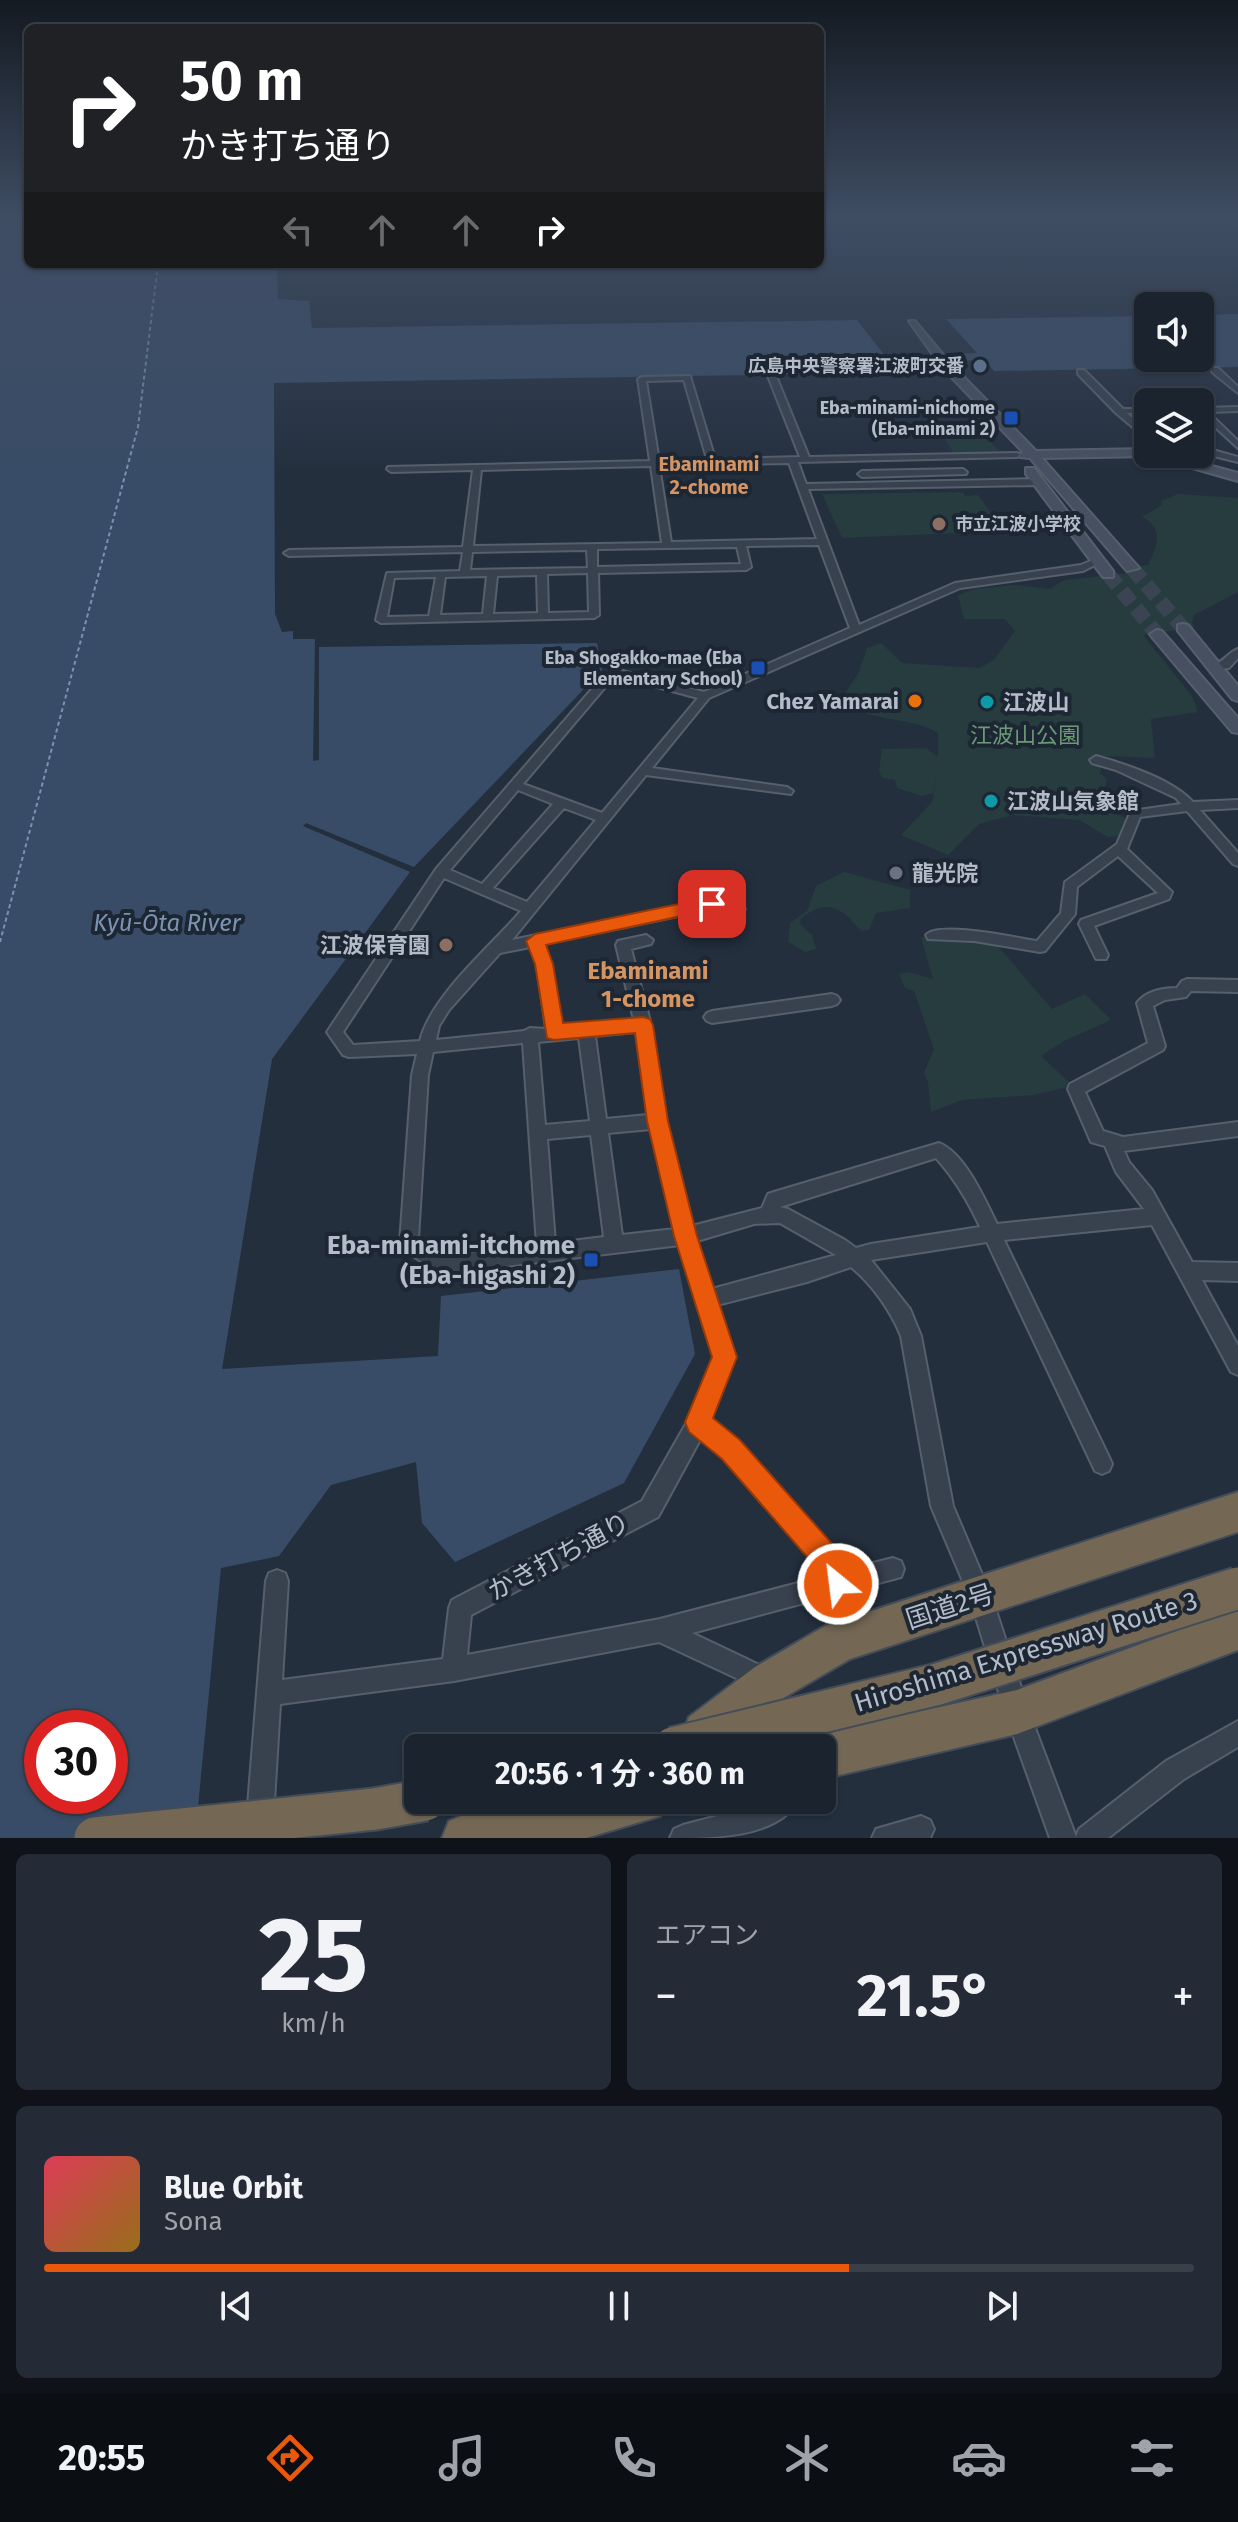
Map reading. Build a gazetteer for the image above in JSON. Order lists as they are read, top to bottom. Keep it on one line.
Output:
{"streets":{"highway":["国道2号","Hiroshima Expressway Route 3"],"street":["かき打ち通り"]},"districts":["Ebaminami 2-chome","Ebaminami 1-chome"],"water":["Kyū-Ōta River"],"parks":["江波山公園"],"places":{"other":["広島中央警察署江波町交番","市立江波小学校","Chez Yamarai","江波山","江波山気象館","龍光院","江波保育園"],"transit":["Eba-minami-nichome (Eba-minami 2)","Eba Shogakko-mae (Eba Elementary School)","Eba-minami-itchome (Eba-higashi 2)"]},"page":{"turn":["50 m","かき打ち通り"],"limit":"30","trip":"20:56 · 1 分 · 360 m","tile":[["25","km/h"],"エアコン"],"heat":["−","21.5°","+"],"song":["Blue Orbit","Sona"],"tabs":"20:55"}}
